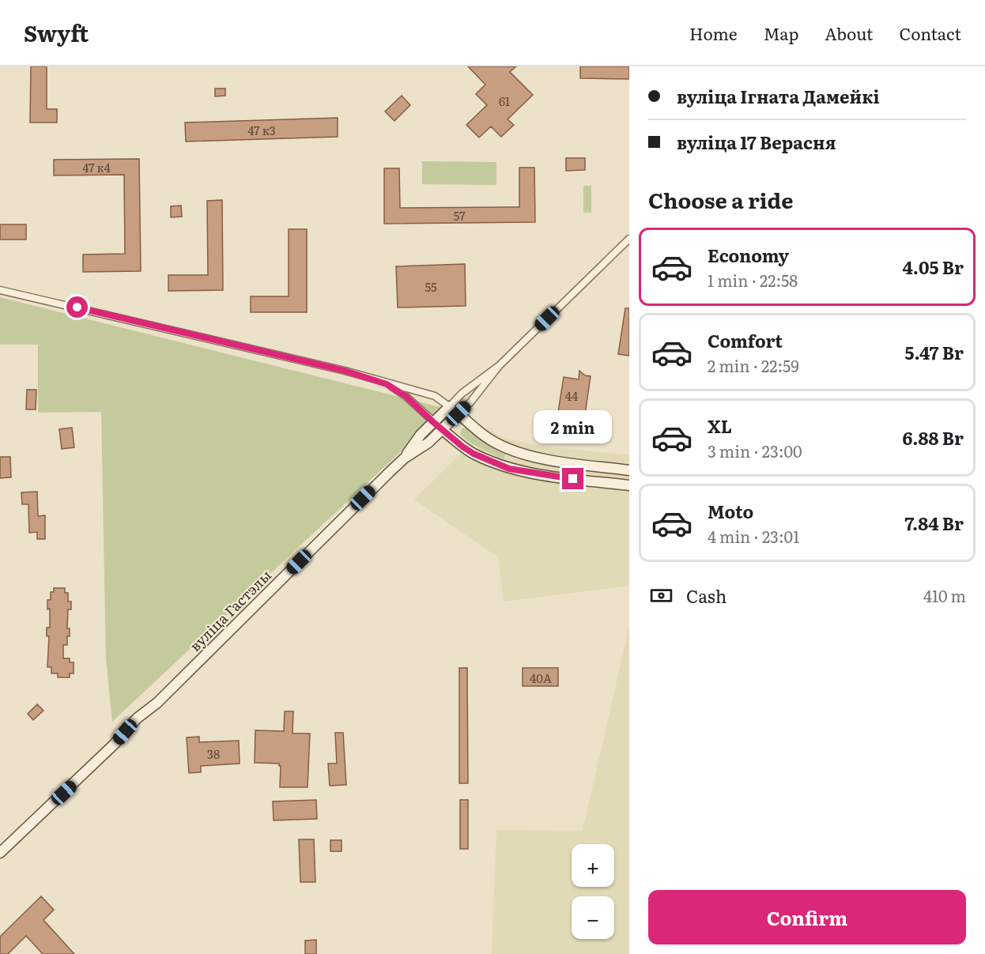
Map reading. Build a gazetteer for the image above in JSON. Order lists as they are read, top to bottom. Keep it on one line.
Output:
{"streets":{"main road":["вуліца Гастэлы"]},"house_numbers":["61","47 к3","47 к4","57","55","44","40А","38"],"page":{"header":"Swyft","nav":["Home","Map","About","Contact"],"banner":["вуліца Ігната Дамейкі","вуліца 17 Верасня"],"heading":"Choose a ride","list":[{"name":"Economy","note":"1 min · 22:58","value":"4.05 Br"},{"name":"Comfort","note":"2 min · 22:59","value":"5.47 Br"},{"name":"XL","note":"3 min · 23:00","value":"6.88 Br"},{"name":"Moto","note":"4 min · 23:01","value":"7.84 Br"}],"bubble":"2 min","pay":["Cash","410 m"],"map_buttons":["+","−"],"buttons":"Confirm"}}
